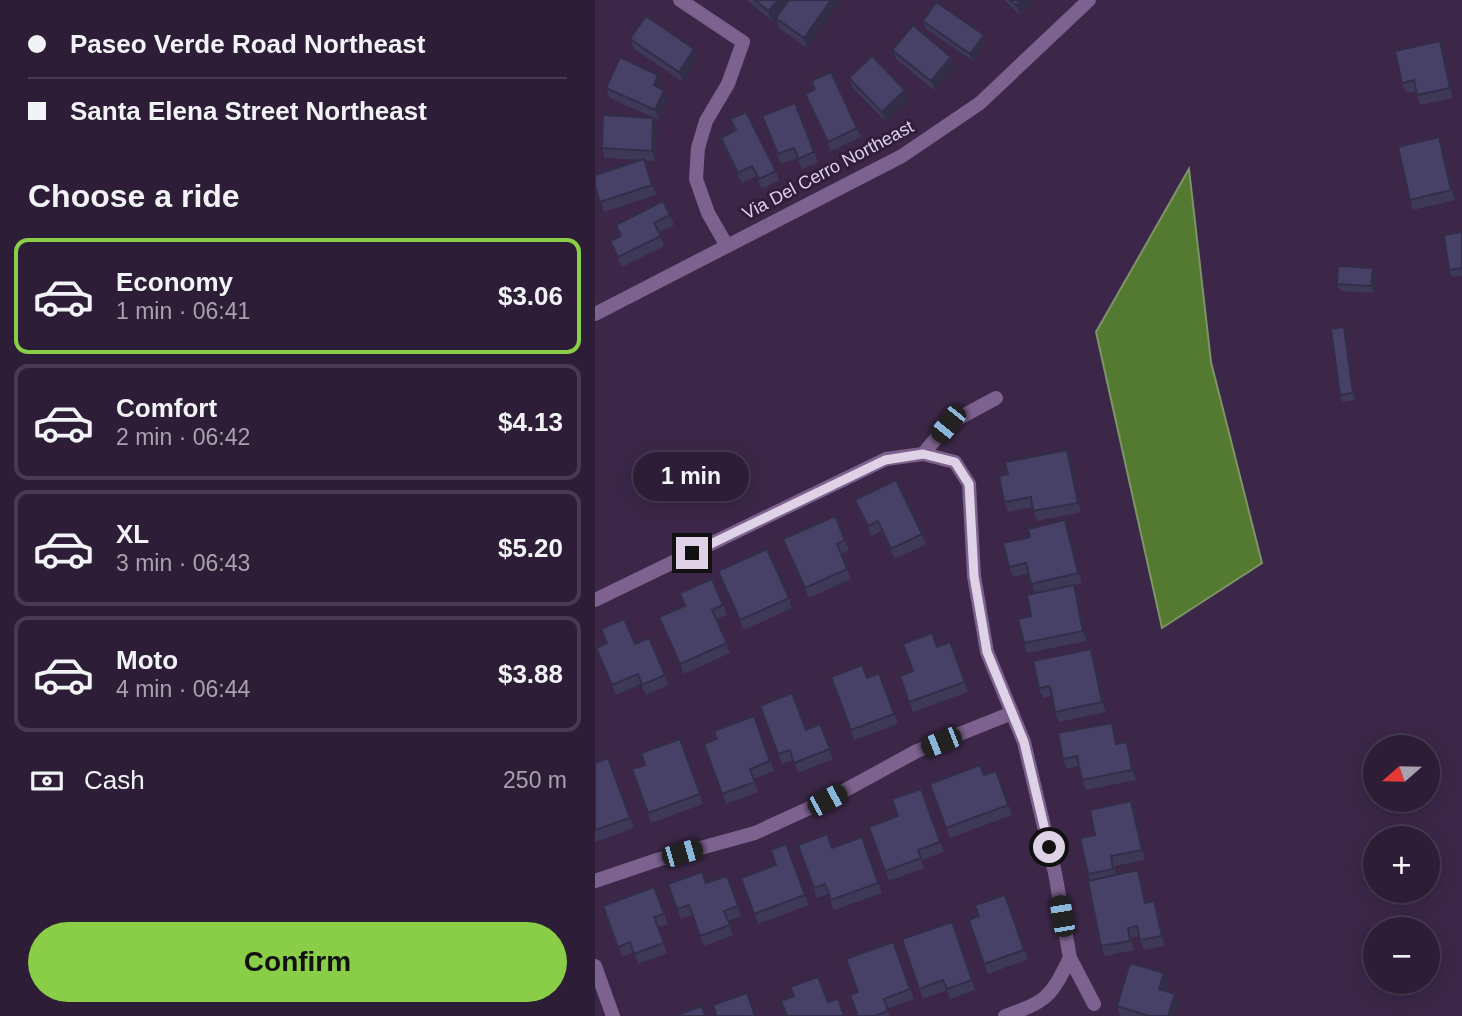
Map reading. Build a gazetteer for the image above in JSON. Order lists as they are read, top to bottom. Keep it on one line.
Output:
{"streets":{"street":["Via Del Cerro Northeast"]},"north":"left","page":{"banner":["Paseo Verde Road Northeast","Santa Elena Street Northeast"],"heading":"Choose a ride","list":[{"name":"Economy","note":"1 min · 06:41","value":"$3.06"},{"name":"Comfort","note":"2 min · 06:42","value":"$4.13"},{"name":"XL","note":"3 min · 06:43","value":"$5.20"},{"name":"Moto","note":"4 min · 06:44","value":"$3.88"}],"bubble":"1 min","map_buttons":["+","−"],"pay":["Cash","250 m"],"buttons":"Confirm"}}
